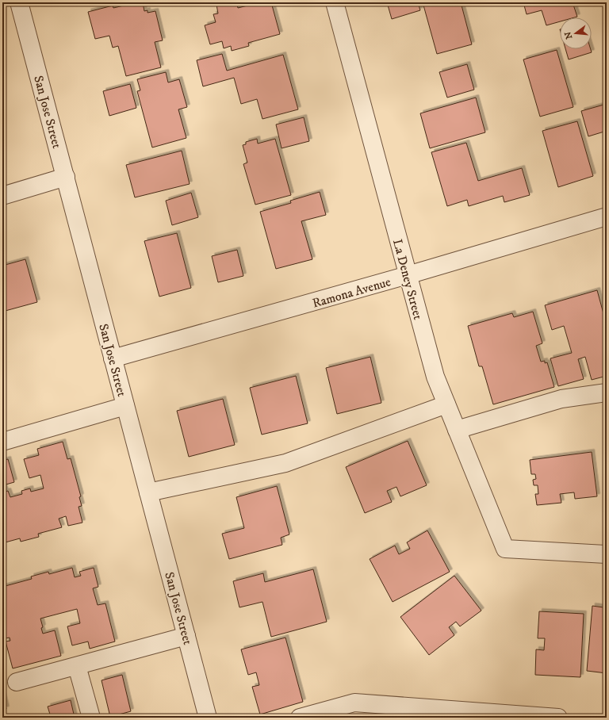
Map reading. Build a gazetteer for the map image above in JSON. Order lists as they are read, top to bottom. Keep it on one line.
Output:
{"streets":{"street":["San Jose Street","La Deney Street","Ramona Avenue"]},"crossings":[["San Jose Street","Ramona Avenue"],["La Deney Street","Ramona Avenue"]],"north":"left"}
